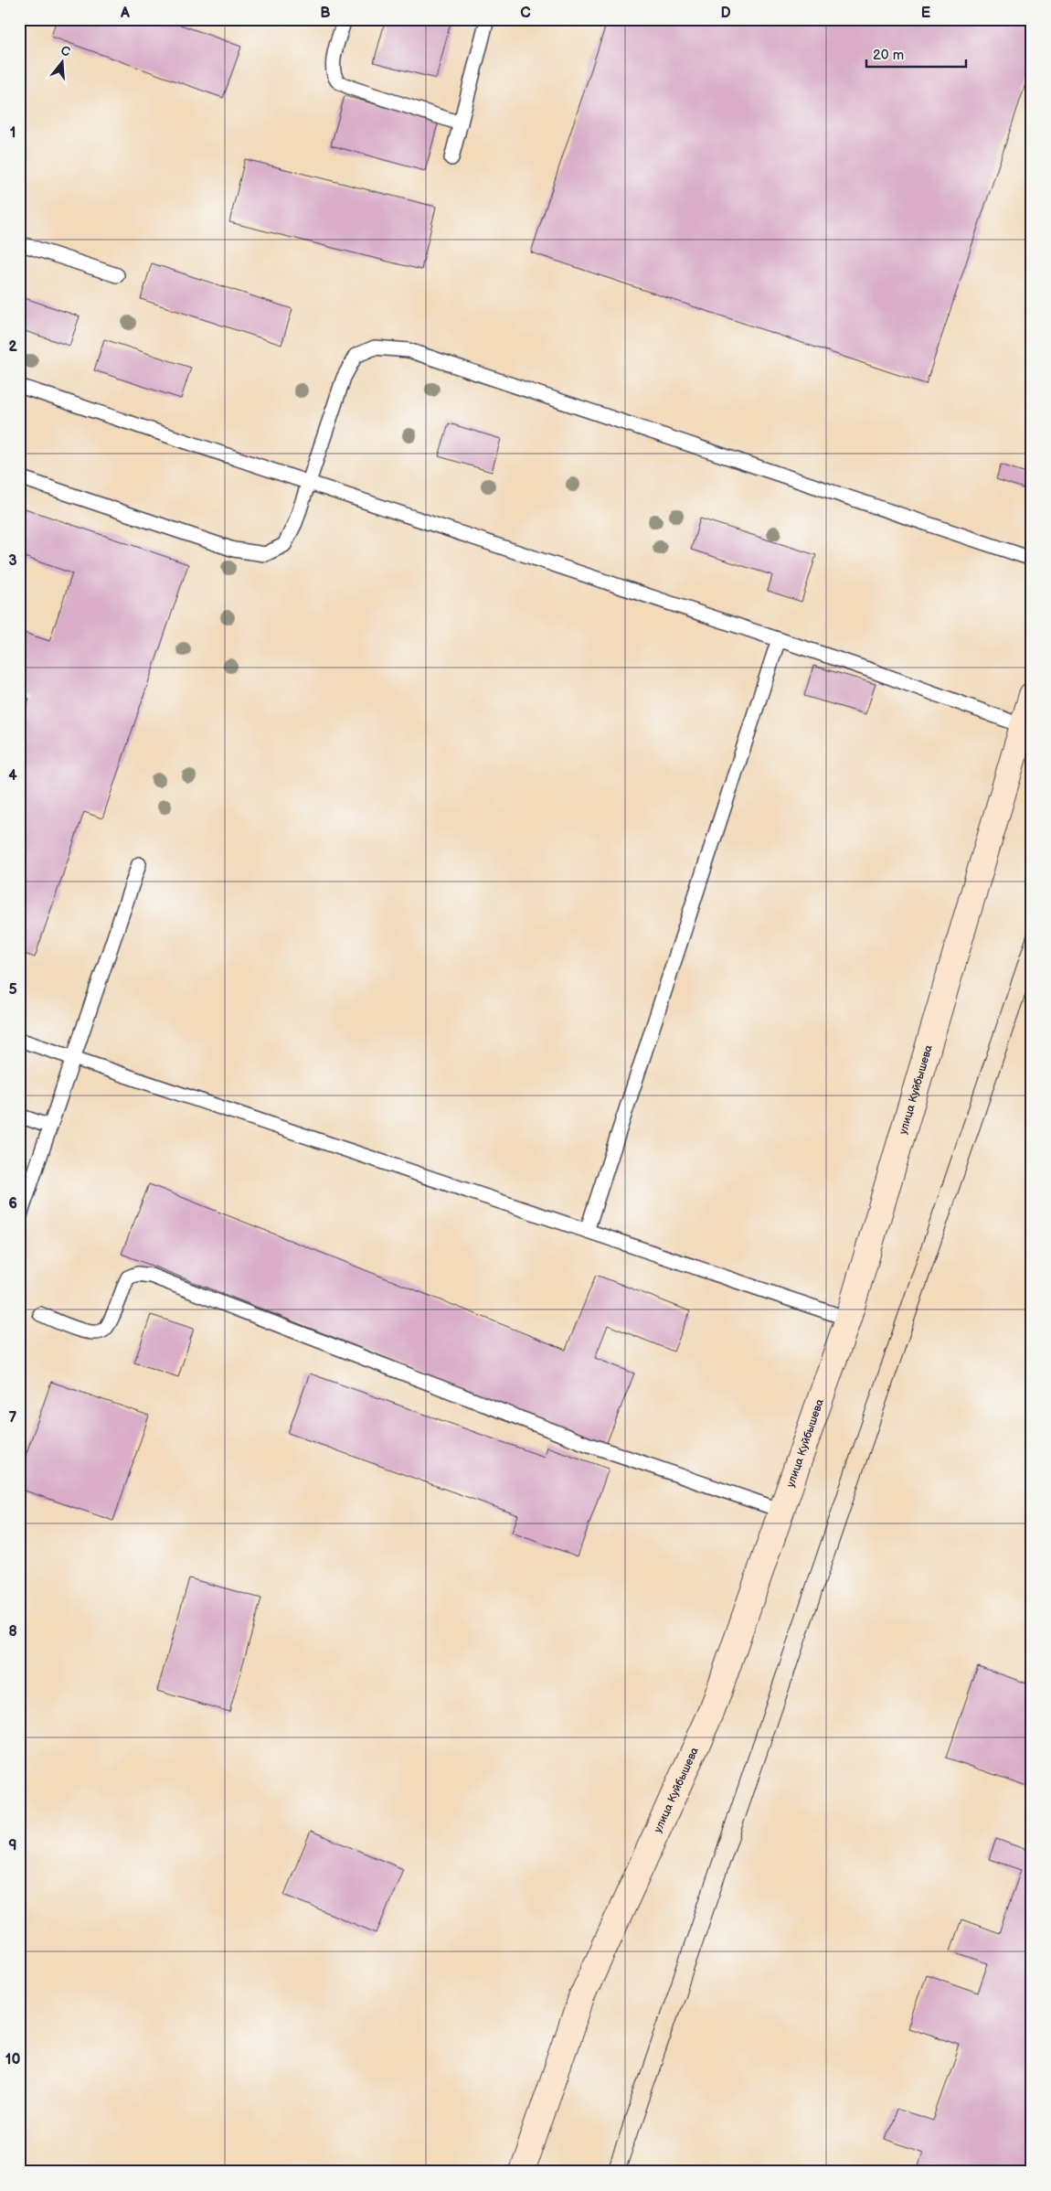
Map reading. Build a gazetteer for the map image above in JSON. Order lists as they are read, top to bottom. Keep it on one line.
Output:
{"streets":{"main road":["улица Куйбышева"]},"scale_bar":"20 m","north":"top","grid":{"columns":["A","B","C","D","E"],"rows":["1","2","3","4","5","6","7","8","9","10"]}}
